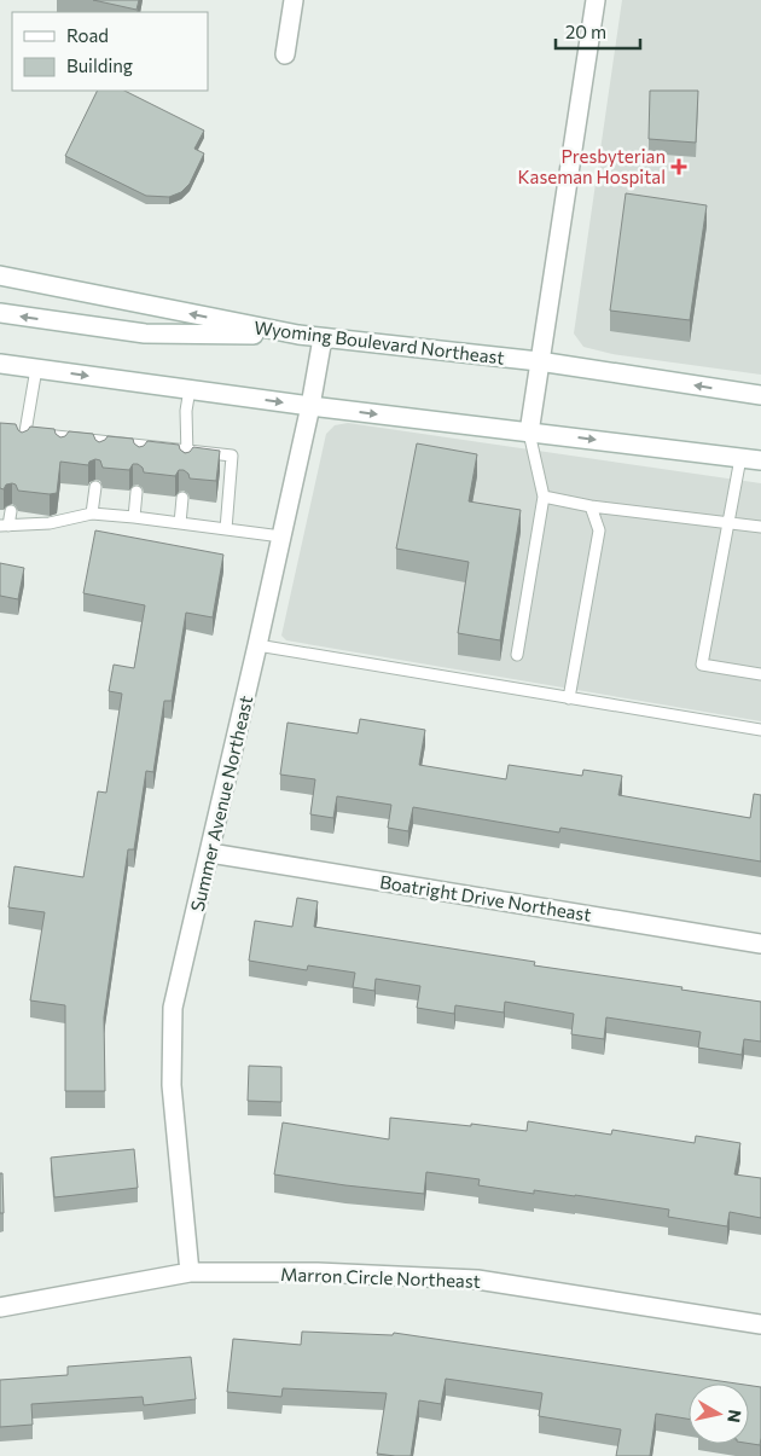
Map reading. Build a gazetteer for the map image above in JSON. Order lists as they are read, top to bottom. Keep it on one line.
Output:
{"streets":{"street":["Wyoming Boulevard Northeast","Summer Avenue Northeast","Boatright Drive Northeast","Marron Circle Northeast"]},"crossings":[["Wyoming Boulevard Northeast","Summer Avenue Northeast"],["Summer Avenue Northeast","Boatright Drive Northeast"],["Summer Avenue Northeast","Marron Circle Northeast"]],"places":{"health":["Presbyterian Kaseman Hospital"]},"legend":["Road","Building"],"scale_bar":"20 m","north":"right"}
